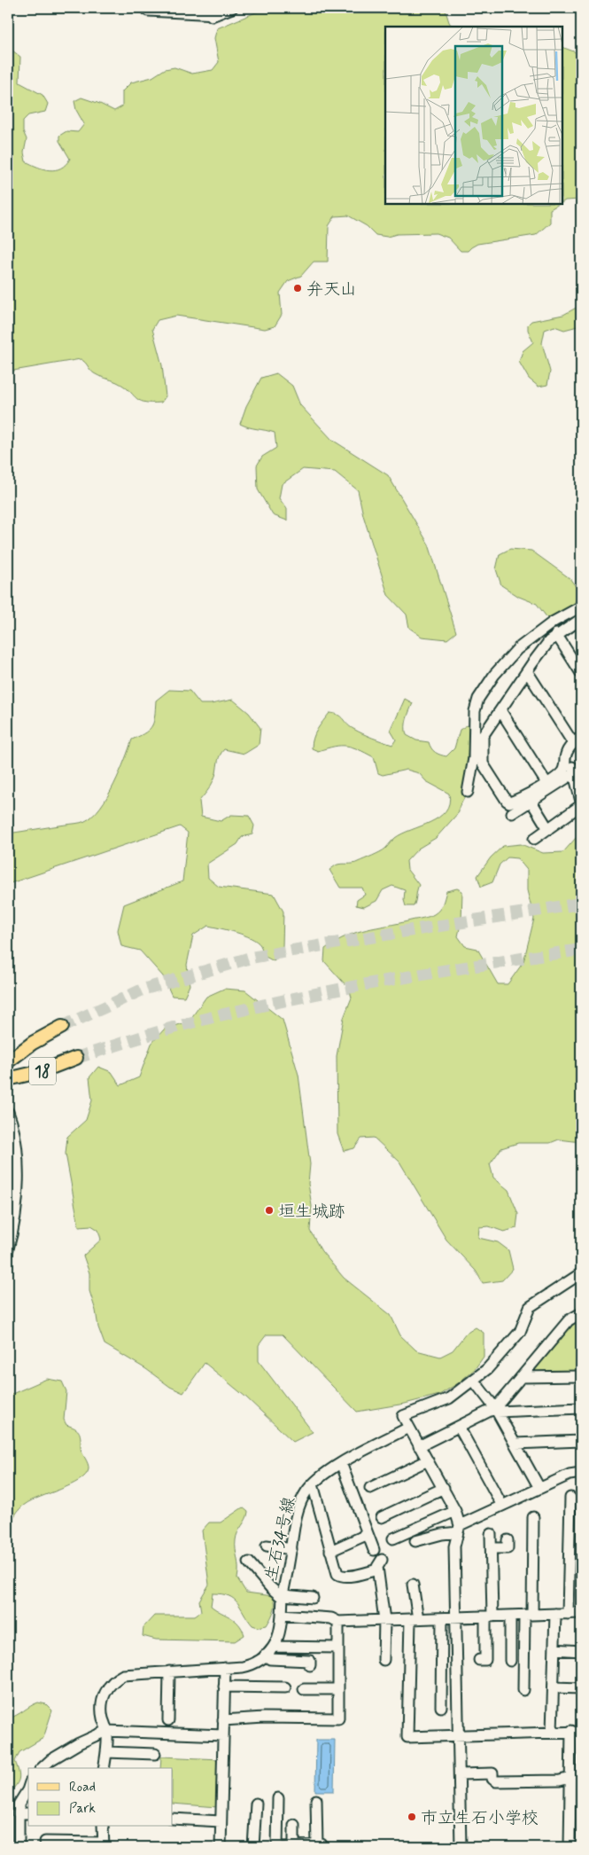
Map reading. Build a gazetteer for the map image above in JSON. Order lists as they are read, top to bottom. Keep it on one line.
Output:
{"streets":{"main road":["18"],"street":["生石34号線"]},"places":["弁天山","垣生城跡","市立生石小学校"],"legend":["Road","Park"]}
